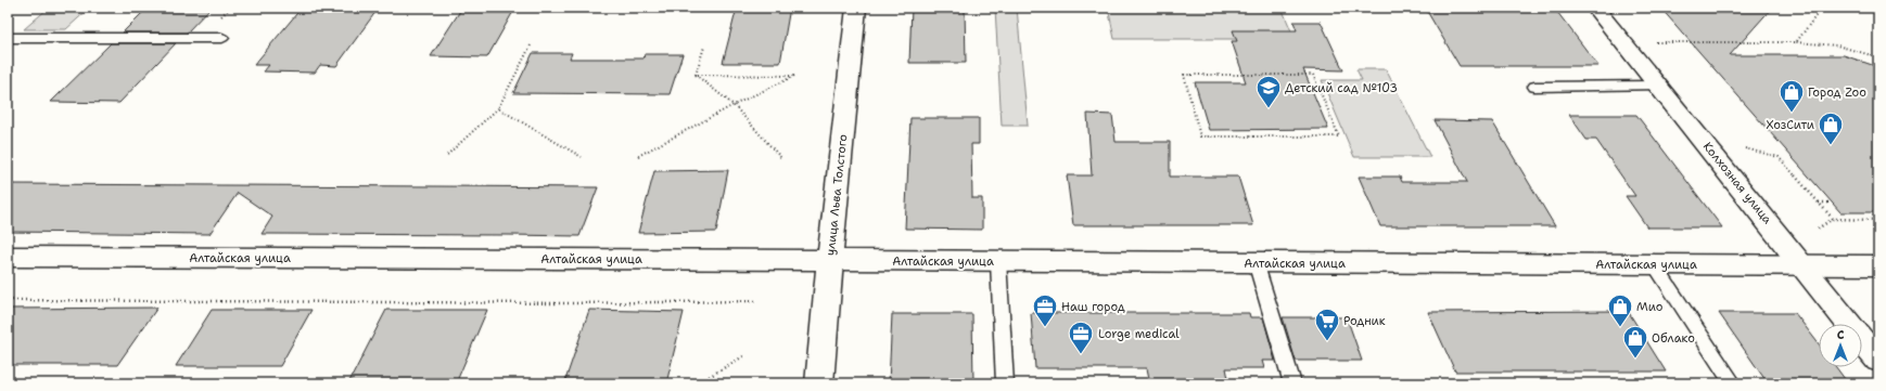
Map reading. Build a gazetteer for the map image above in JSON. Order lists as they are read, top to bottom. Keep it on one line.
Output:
{"streets":{"street":["Колхозная улица","улица Льва Толстого","Алтайская улица"]},"crossings":[["Колхозная улица","Алтайская улица"],["улица Льва Толстого","Алтайская улица"]],"places":{"school or university":["Детский сад №103"],"shop":["Город Zoo","ХозСити","Мио","Облако"],"office":["Наш город","Lorge medical"],"supermarket":["Родник"]},"north":"top"}
